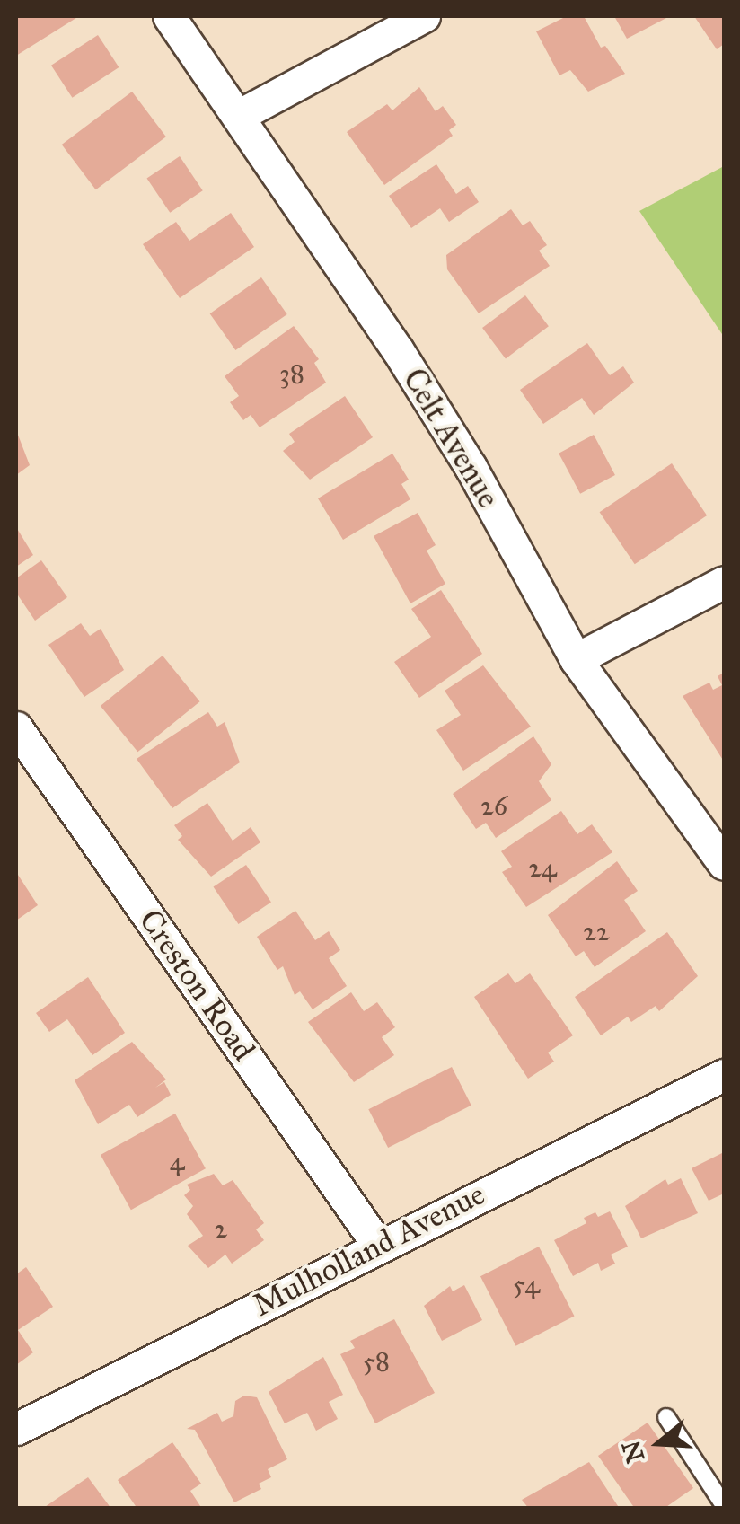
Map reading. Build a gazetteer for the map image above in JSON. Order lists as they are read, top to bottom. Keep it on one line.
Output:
{"streets":{"street":["Celt Avenue","Creston Road","Mulholland Avenue"]},"crossings":[["Creston Road","Mulholland Avenue"]],"house_numbers":["38","26","24","22","4","2","54","58"],"north":"left"}
